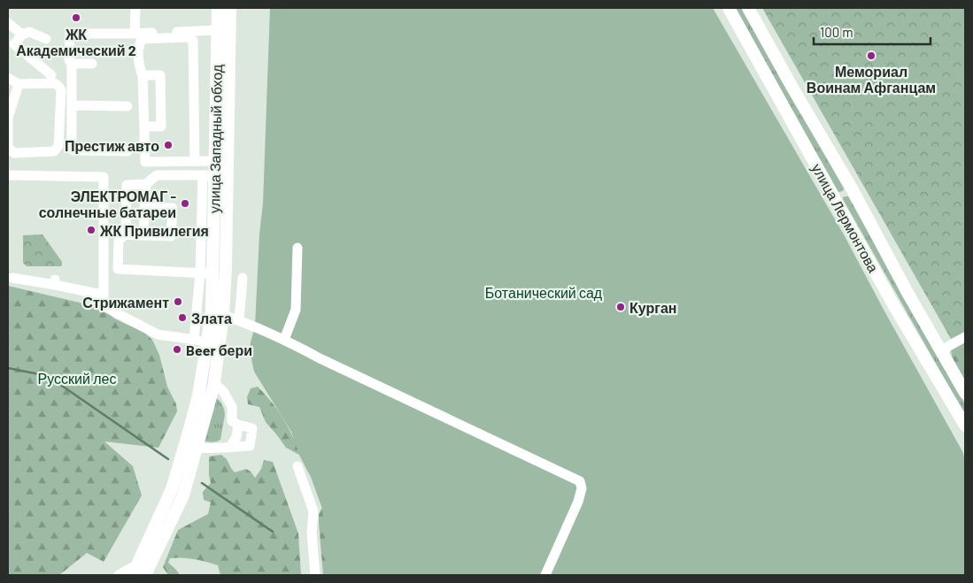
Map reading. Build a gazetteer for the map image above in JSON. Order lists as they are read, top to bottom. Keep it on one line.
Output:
{"streets":{"main road":["улица Западный обход","улица Лермонтова"]},"parks":["Ботанический сад","Русский лес"],"places":["ЖК Академический 2","Мемориал Воинам Афганцам","Престиж авто","ЭЛЕКТРОМАГ - солнечные батареи","ЖК Привилегия","Стрижамент","Курган","Злата","Beer бери"],"scale_bar":"100 m"}
